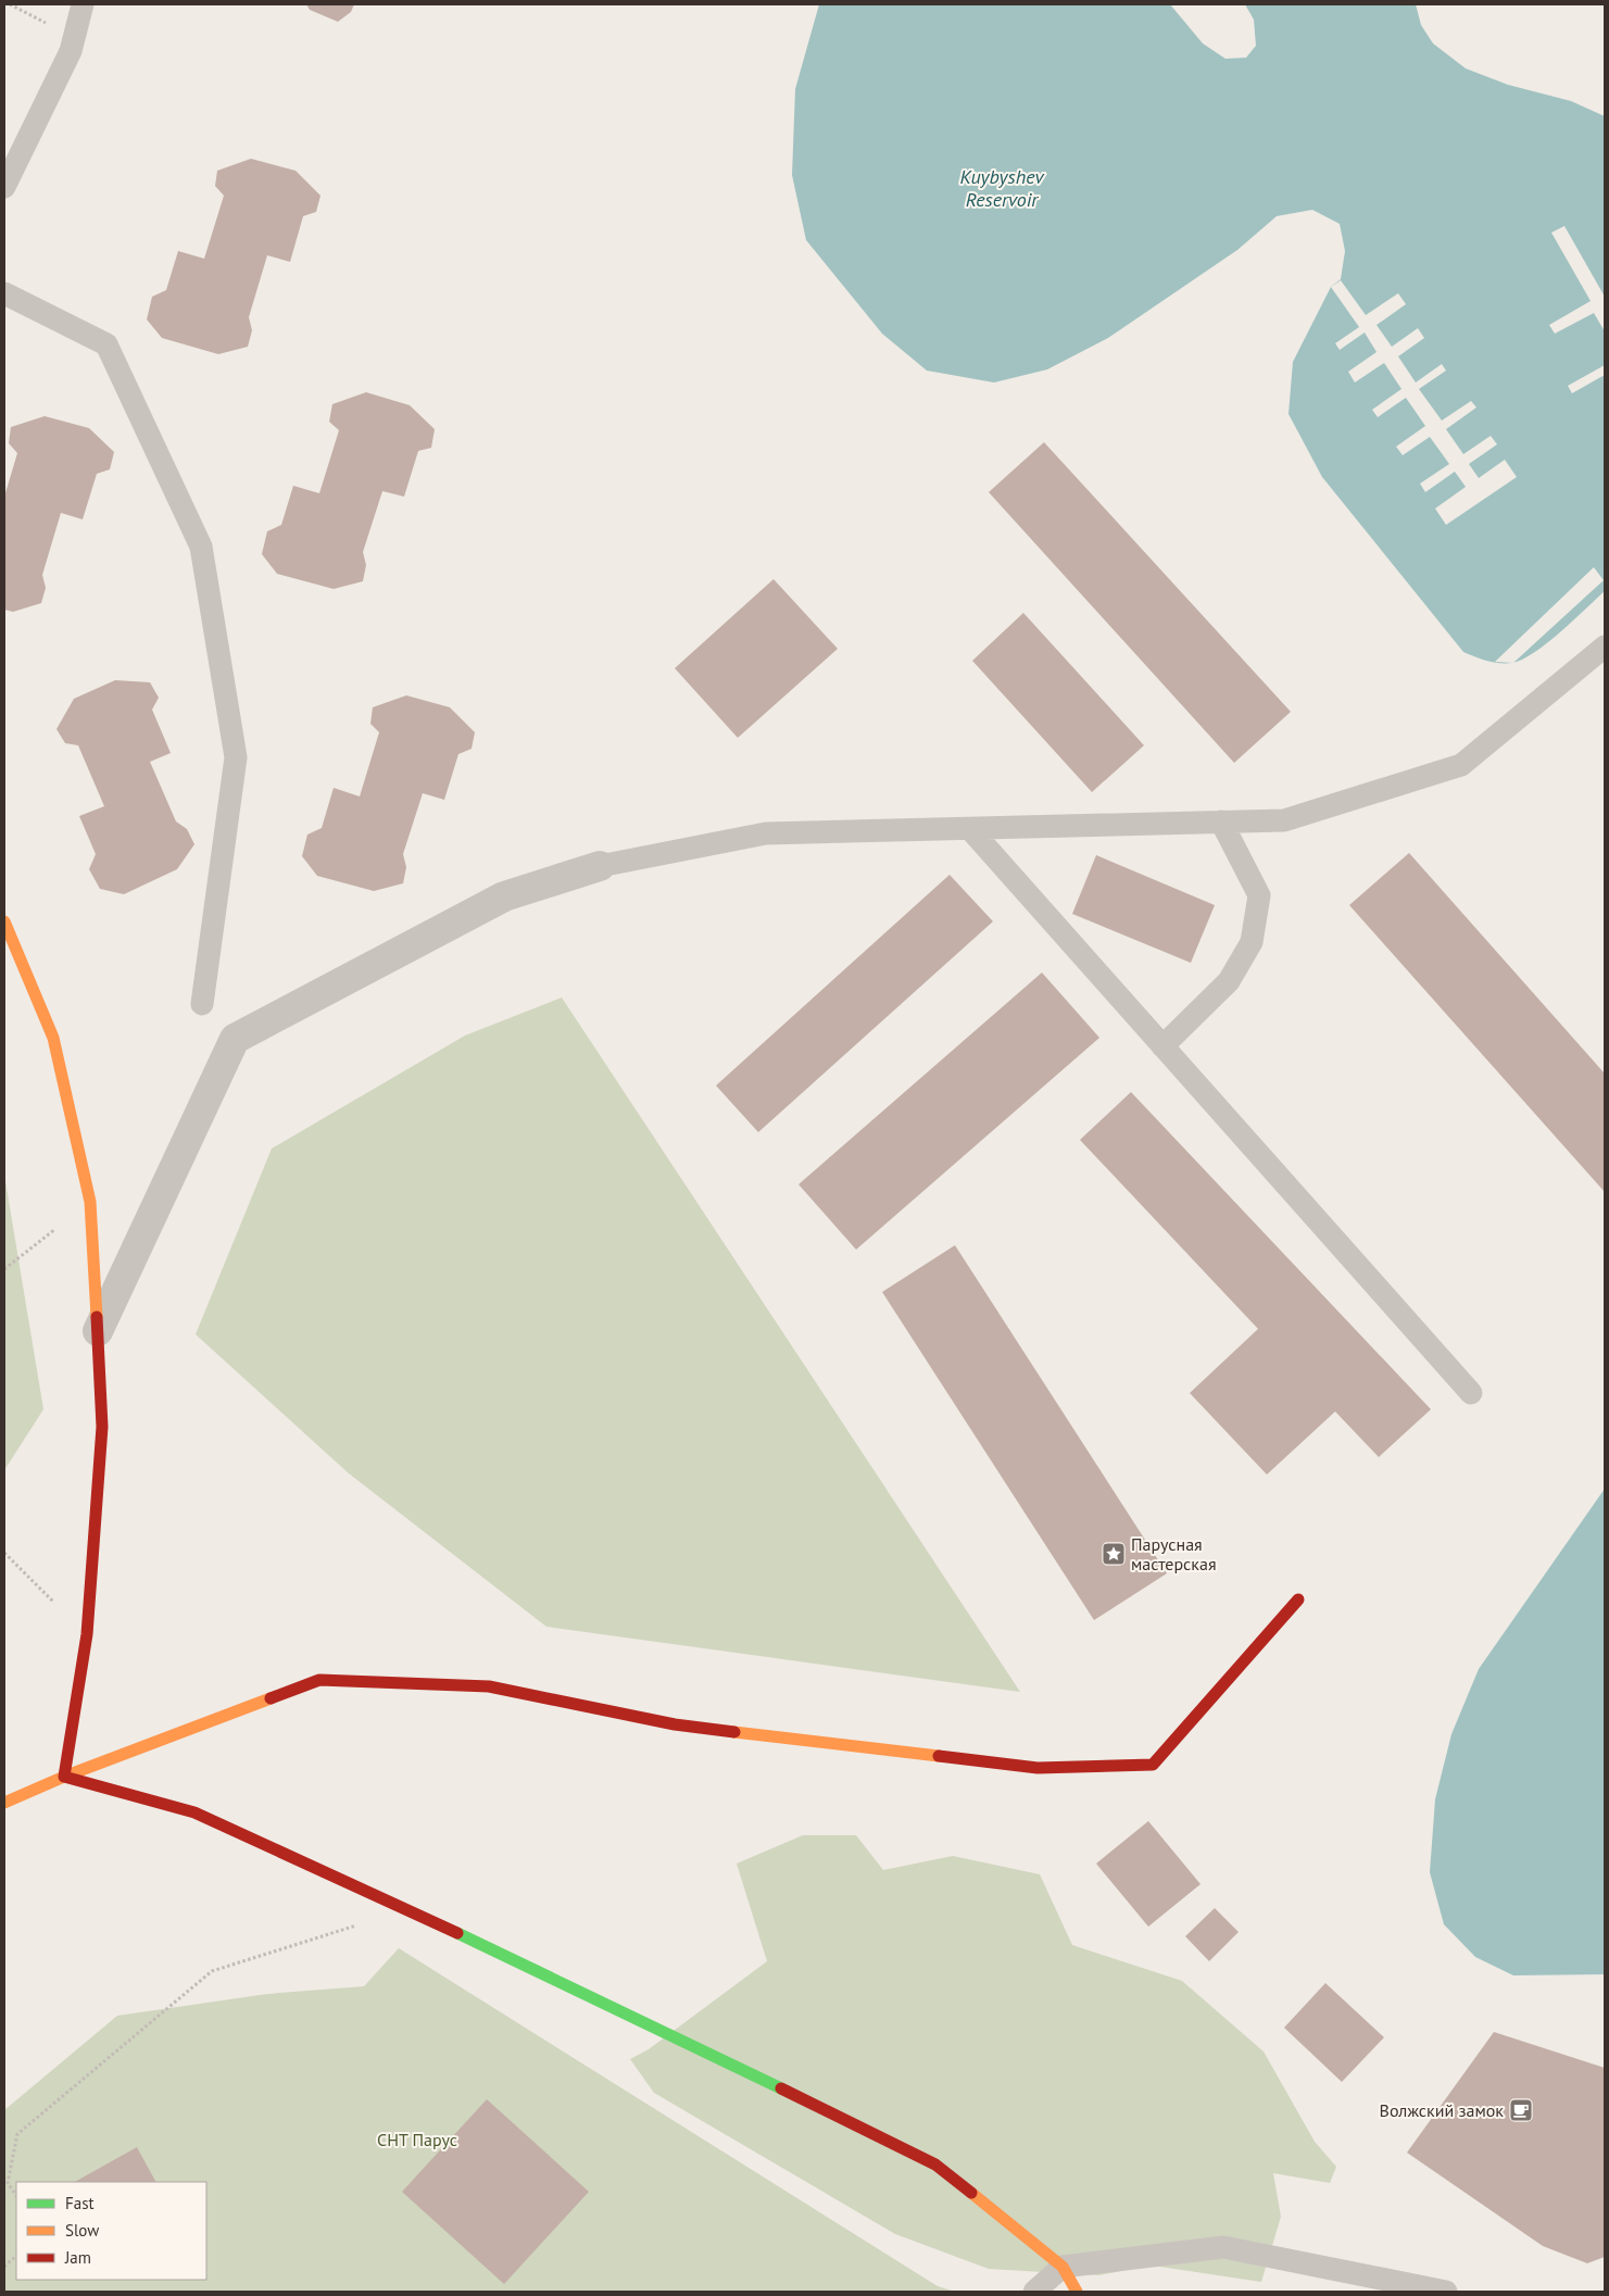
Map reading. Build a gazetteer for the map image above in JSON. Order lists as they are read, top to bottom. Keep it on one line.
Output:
{"water":["Kuybyshev Reservoir"],"parks":["СНТ Парус"],"places":{"place":["Парусная мастерская"],"cafe":["Волжский замок"]},"legend":["Fast","Slow","Jam"]}
